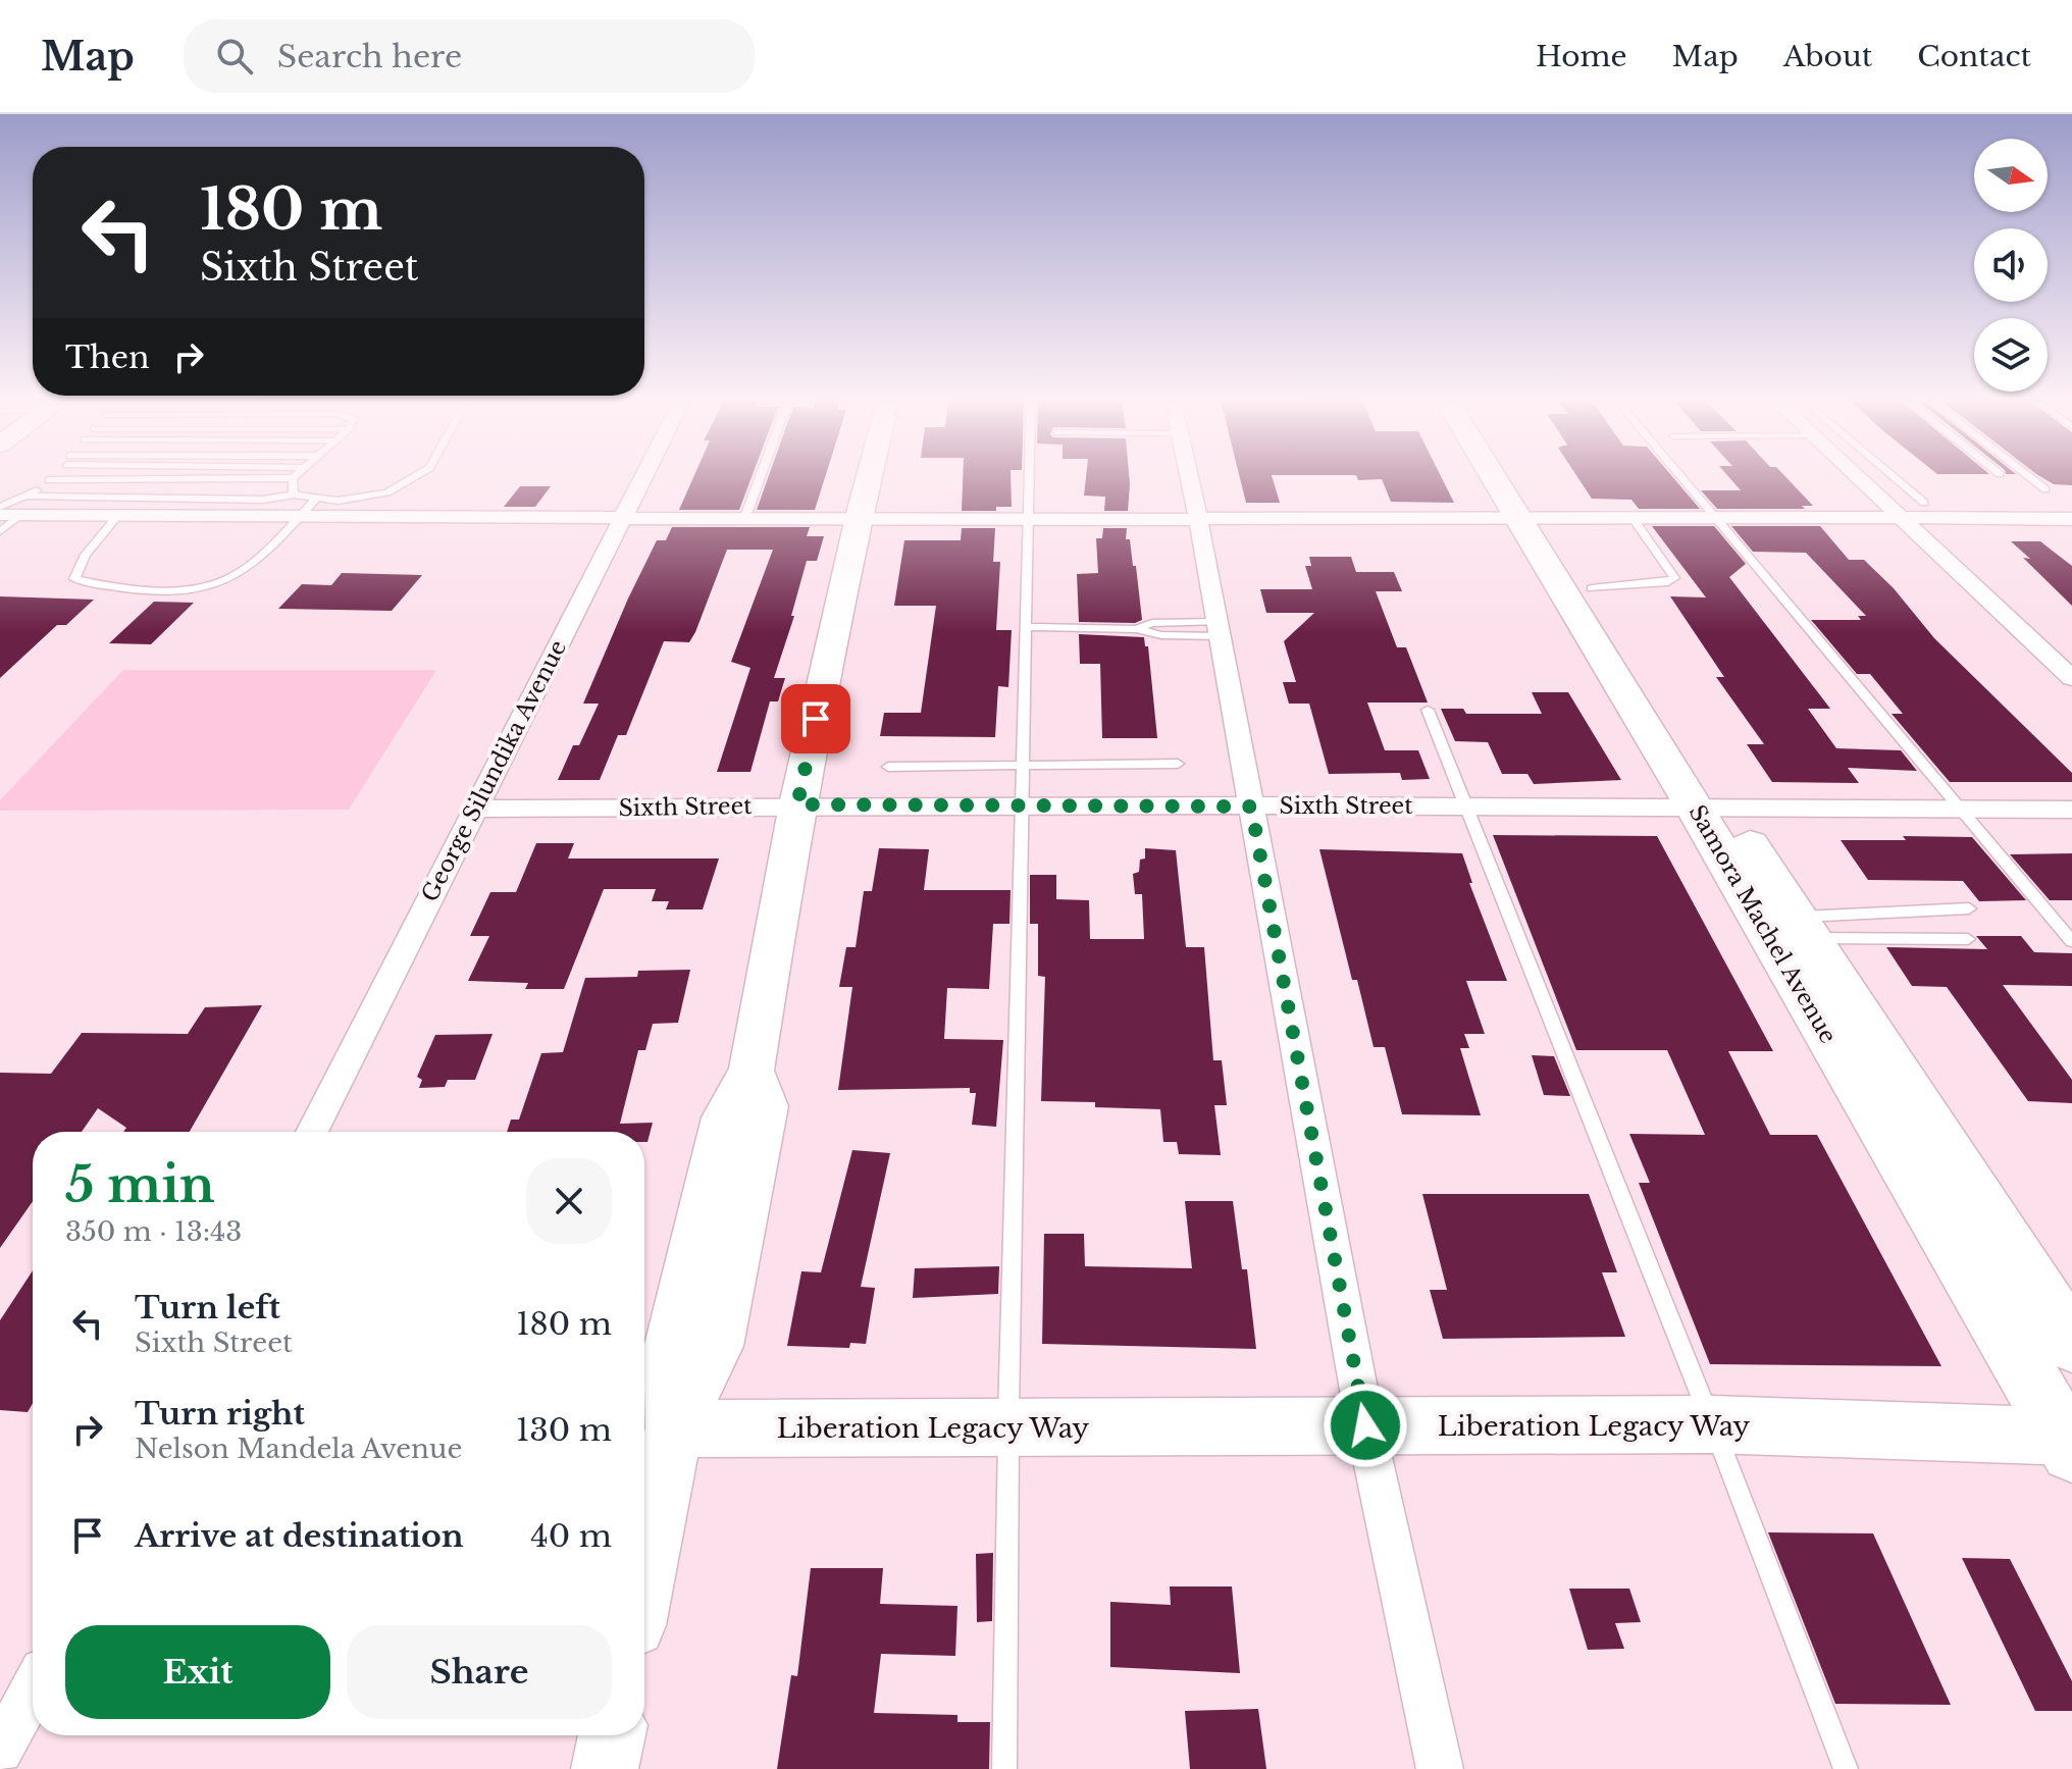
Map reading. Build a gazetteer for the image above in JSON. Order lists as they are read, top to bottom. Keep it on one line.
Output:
{"streets":{"highway":["Samora Machel Avenue"],"main road":["Liberation Legacy Way"],"street":["George Silundika Avenue","Sixth Street"]},"crossings":[["George Silundika Avenue","Sixth Street"],["Sixth Street","Samora Machel Avenue"],["Samora Machel Avenue","Liberation Legacy Way"]],"north":"right","page":{"header":"Map","search":"Search here","nav":["Home","Map","About","Contact"],"turn":["180 m","Sixth Street"],"then":"Then","heading":["5 min","350 m · 13:43"],"list":[{"name":"Turn left","note":"Sixth Street","value":"180 m"},{"name":"Turn right","note":"Nelson Mandela Avenue","value":"130 m"},{"name":"Arrive at destination","value":"40 m"}],"buttons":["Exit","Share"]}}
